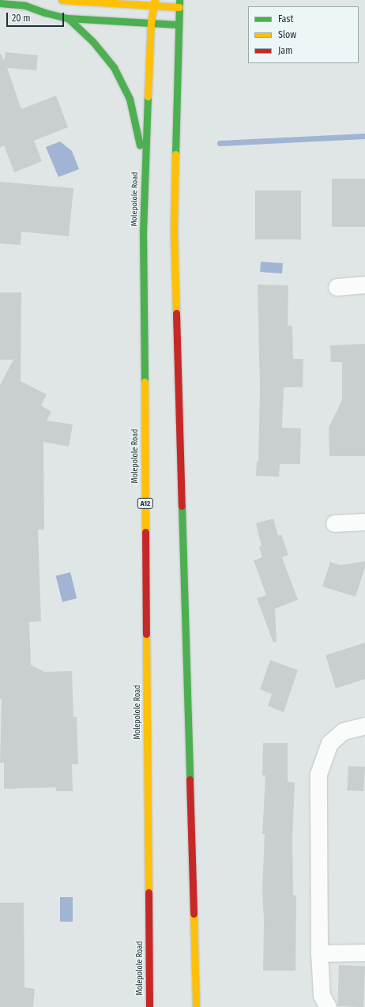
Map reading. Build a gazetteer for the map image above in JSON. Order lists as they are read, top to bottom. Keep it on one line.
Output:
{"streets":{"main road":["Molepolole Road","A12"]},"legend":["Fast","Slow","Jam"],"scale_bar":"20 m"}
